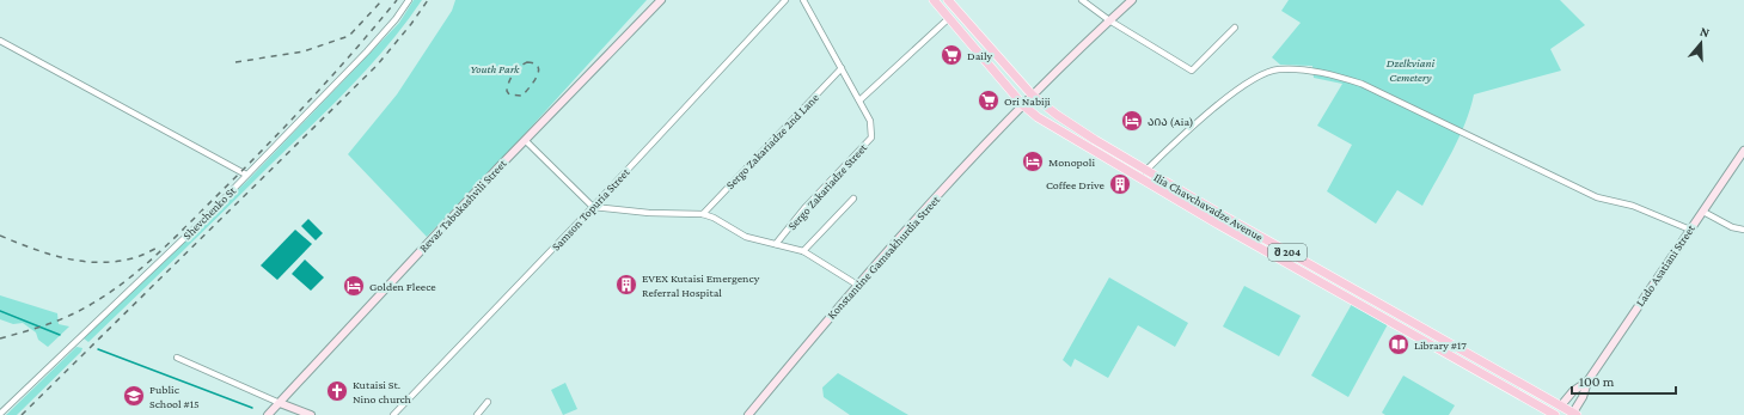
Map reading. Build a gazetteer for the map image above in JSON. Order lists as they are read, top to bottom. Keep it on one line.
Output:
{"streets":{"main road":["Revaz Tabukashvili Street","Ilia Chavchavadze Avenue","შ 204","Konstantine Gamsakhurdia Street","Lado Asatiani Street"],"street":["Sergo Zakariadze 2nd Lane","Sergo Zakariadze Street","Samson Topuria Street","Shevchenko St"]},"crossings":[["Sergo Zakariadze 2nd Lane","Sergo Zakariadze Street"],["Ilia Chavchavadze Avenue","Konstantine Gamsakhurdia Street"],["Ilia Chavchavadze Avenue","Lado Asatiani Street"]],"parks":["Dzelkviani Cemetery","Youth Park"],"places":{"supermarket":["Daily","Ori Nabiji"],"hotel":["აია (Aia)","Monopoli","Golden Fleece"],"building":["Coffee Drive","EVEX Kutaisi Emergency Referral Hospital"],"library":["Library #17"],"church":["Kutaisi St. Nino church"],"school or university":["Public School #15"]},"scale_bar":"100 m","north":"top"}
